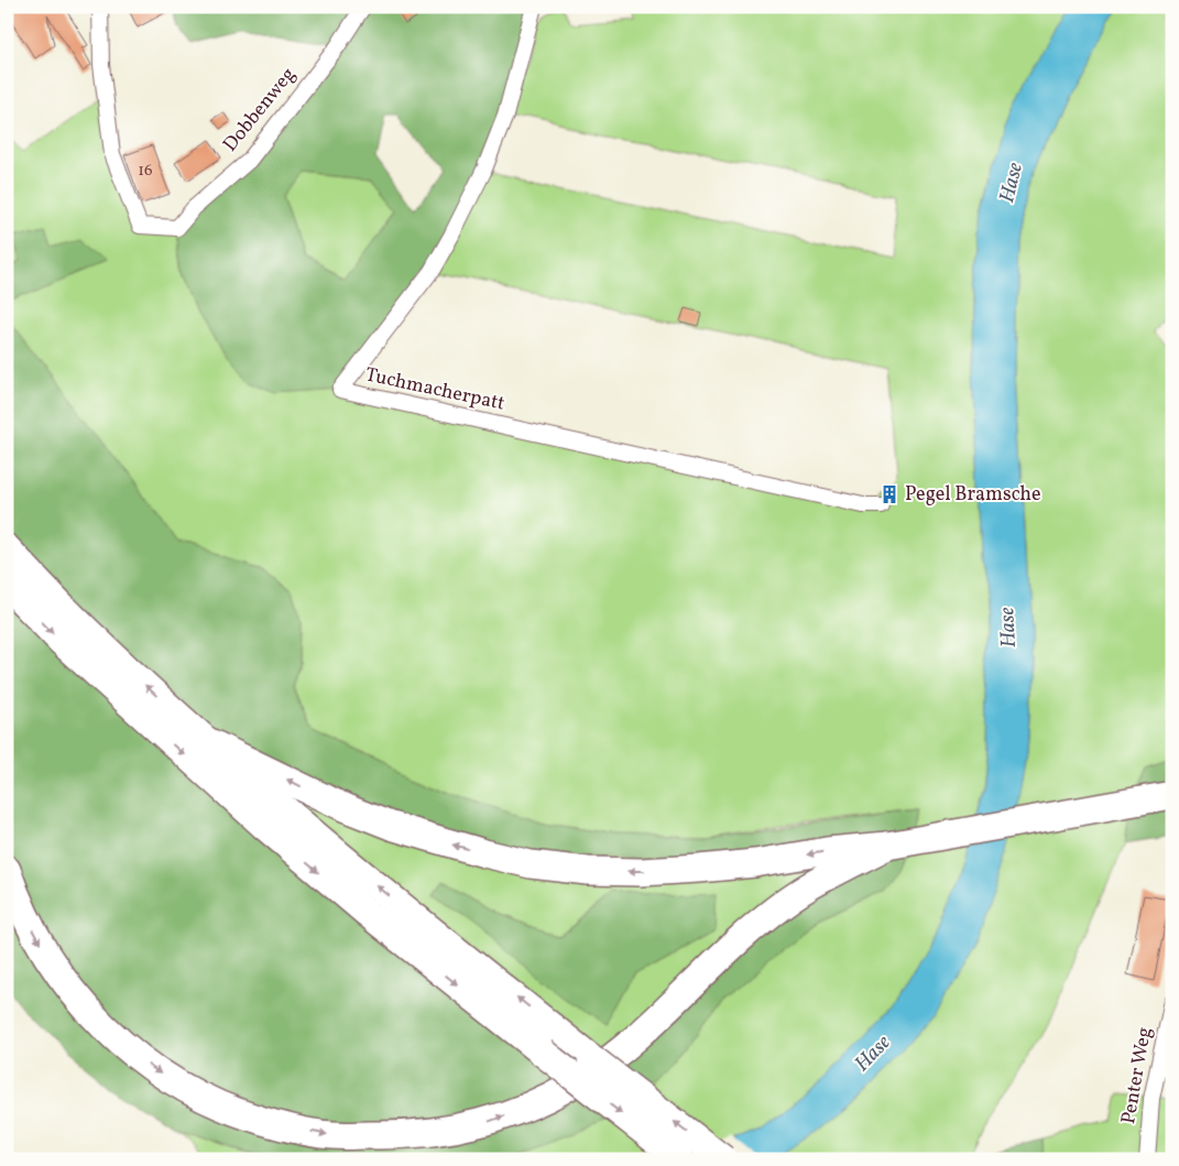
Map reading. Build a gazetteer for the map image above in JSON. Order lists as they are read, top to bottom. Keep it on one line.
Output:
{"streets":{"street":["Dobbenweg","Tuchmacherpatt","Penter Weg"]},"water":["Hase"],"places":{"building":["Pegel Bramsche"]},"house_numbers":["16"]}
